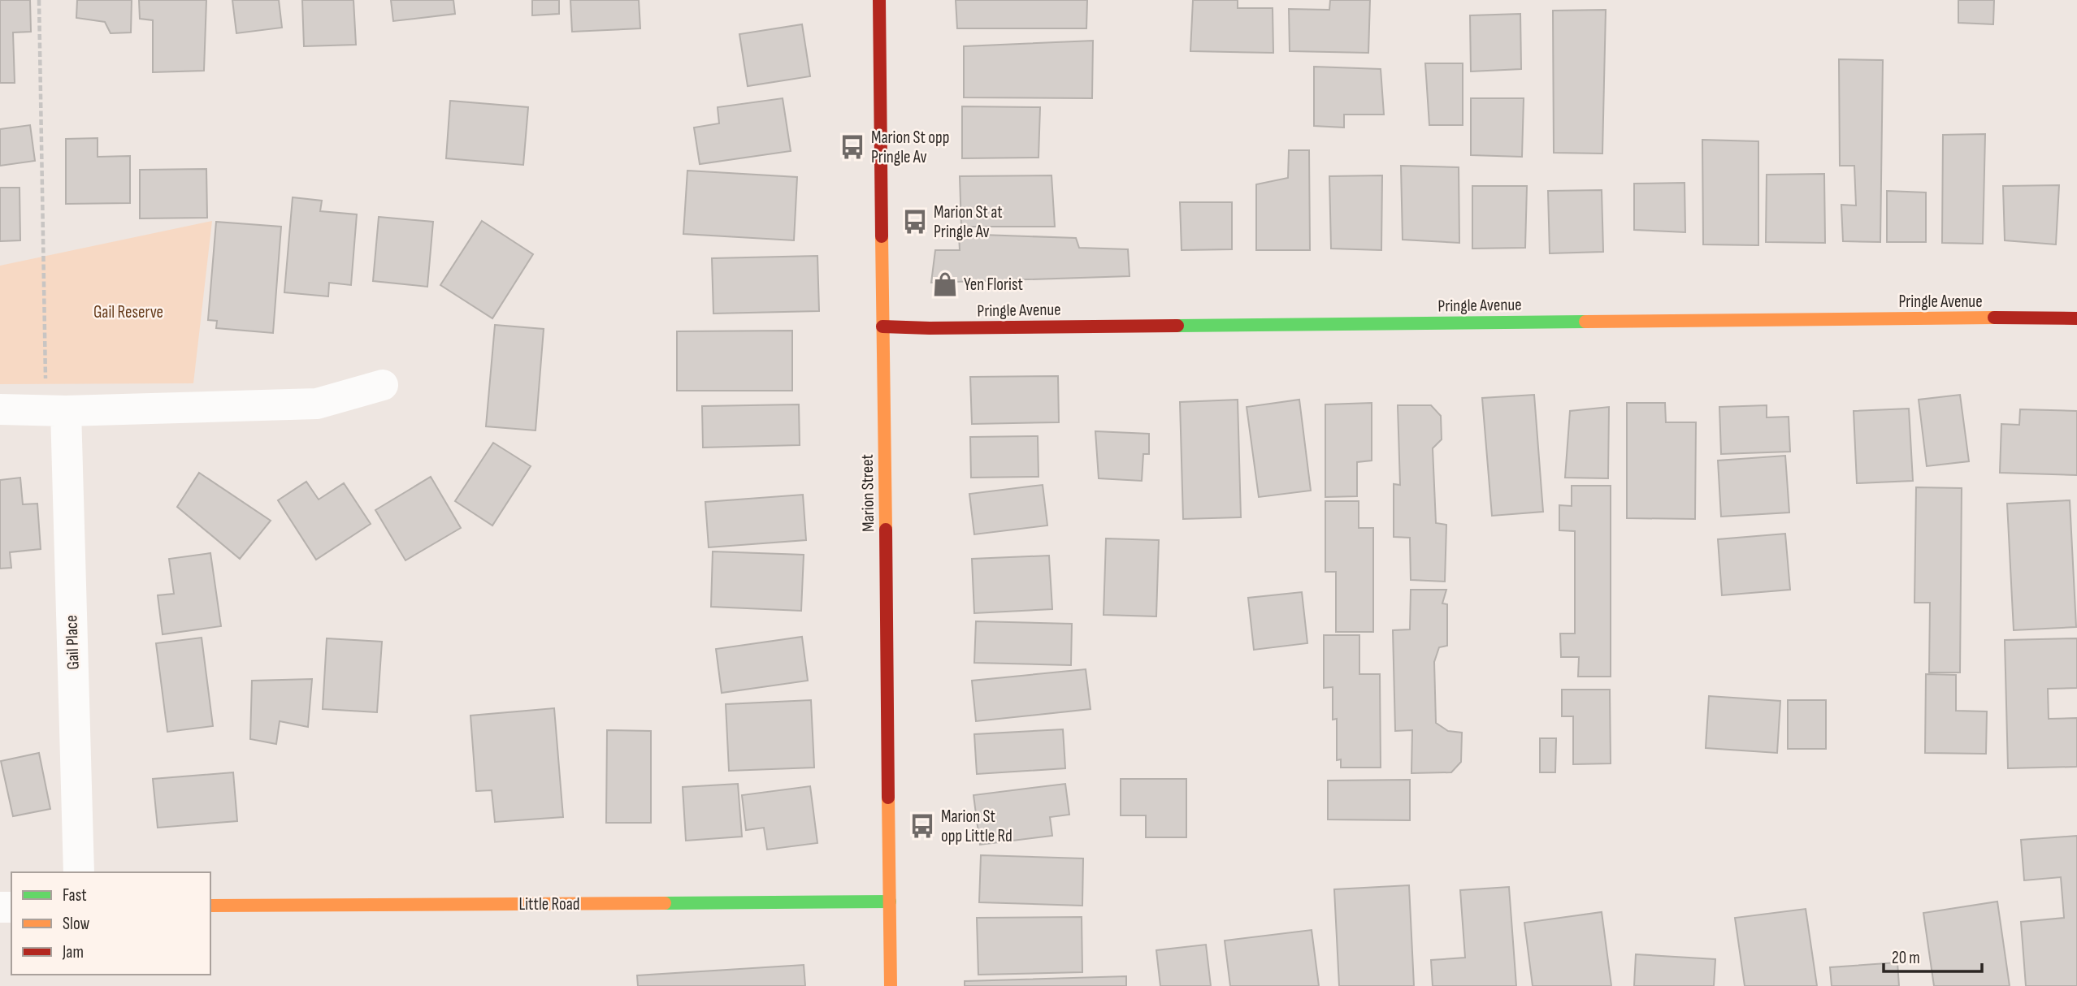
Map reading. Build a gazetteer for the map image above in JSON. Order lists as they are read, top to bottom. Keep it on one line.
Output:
{"streets":{"street":["Pringle Avenue","Marion Street","Gail Place","Little Road"]},"crossings":[["Pringle Avenue","Marion Street"],["Marion Street","Little Road"]],"parks":["Gail Reserve"],"places":{"bus stop":["Marion St opp Pringle Av","Marion St at Pringle Av","Marion St opp Little Rd"],"shop":["Yen Florist"]},"legend":["Fast","Slow","Jam"],"scale_bar":"20 m"}
